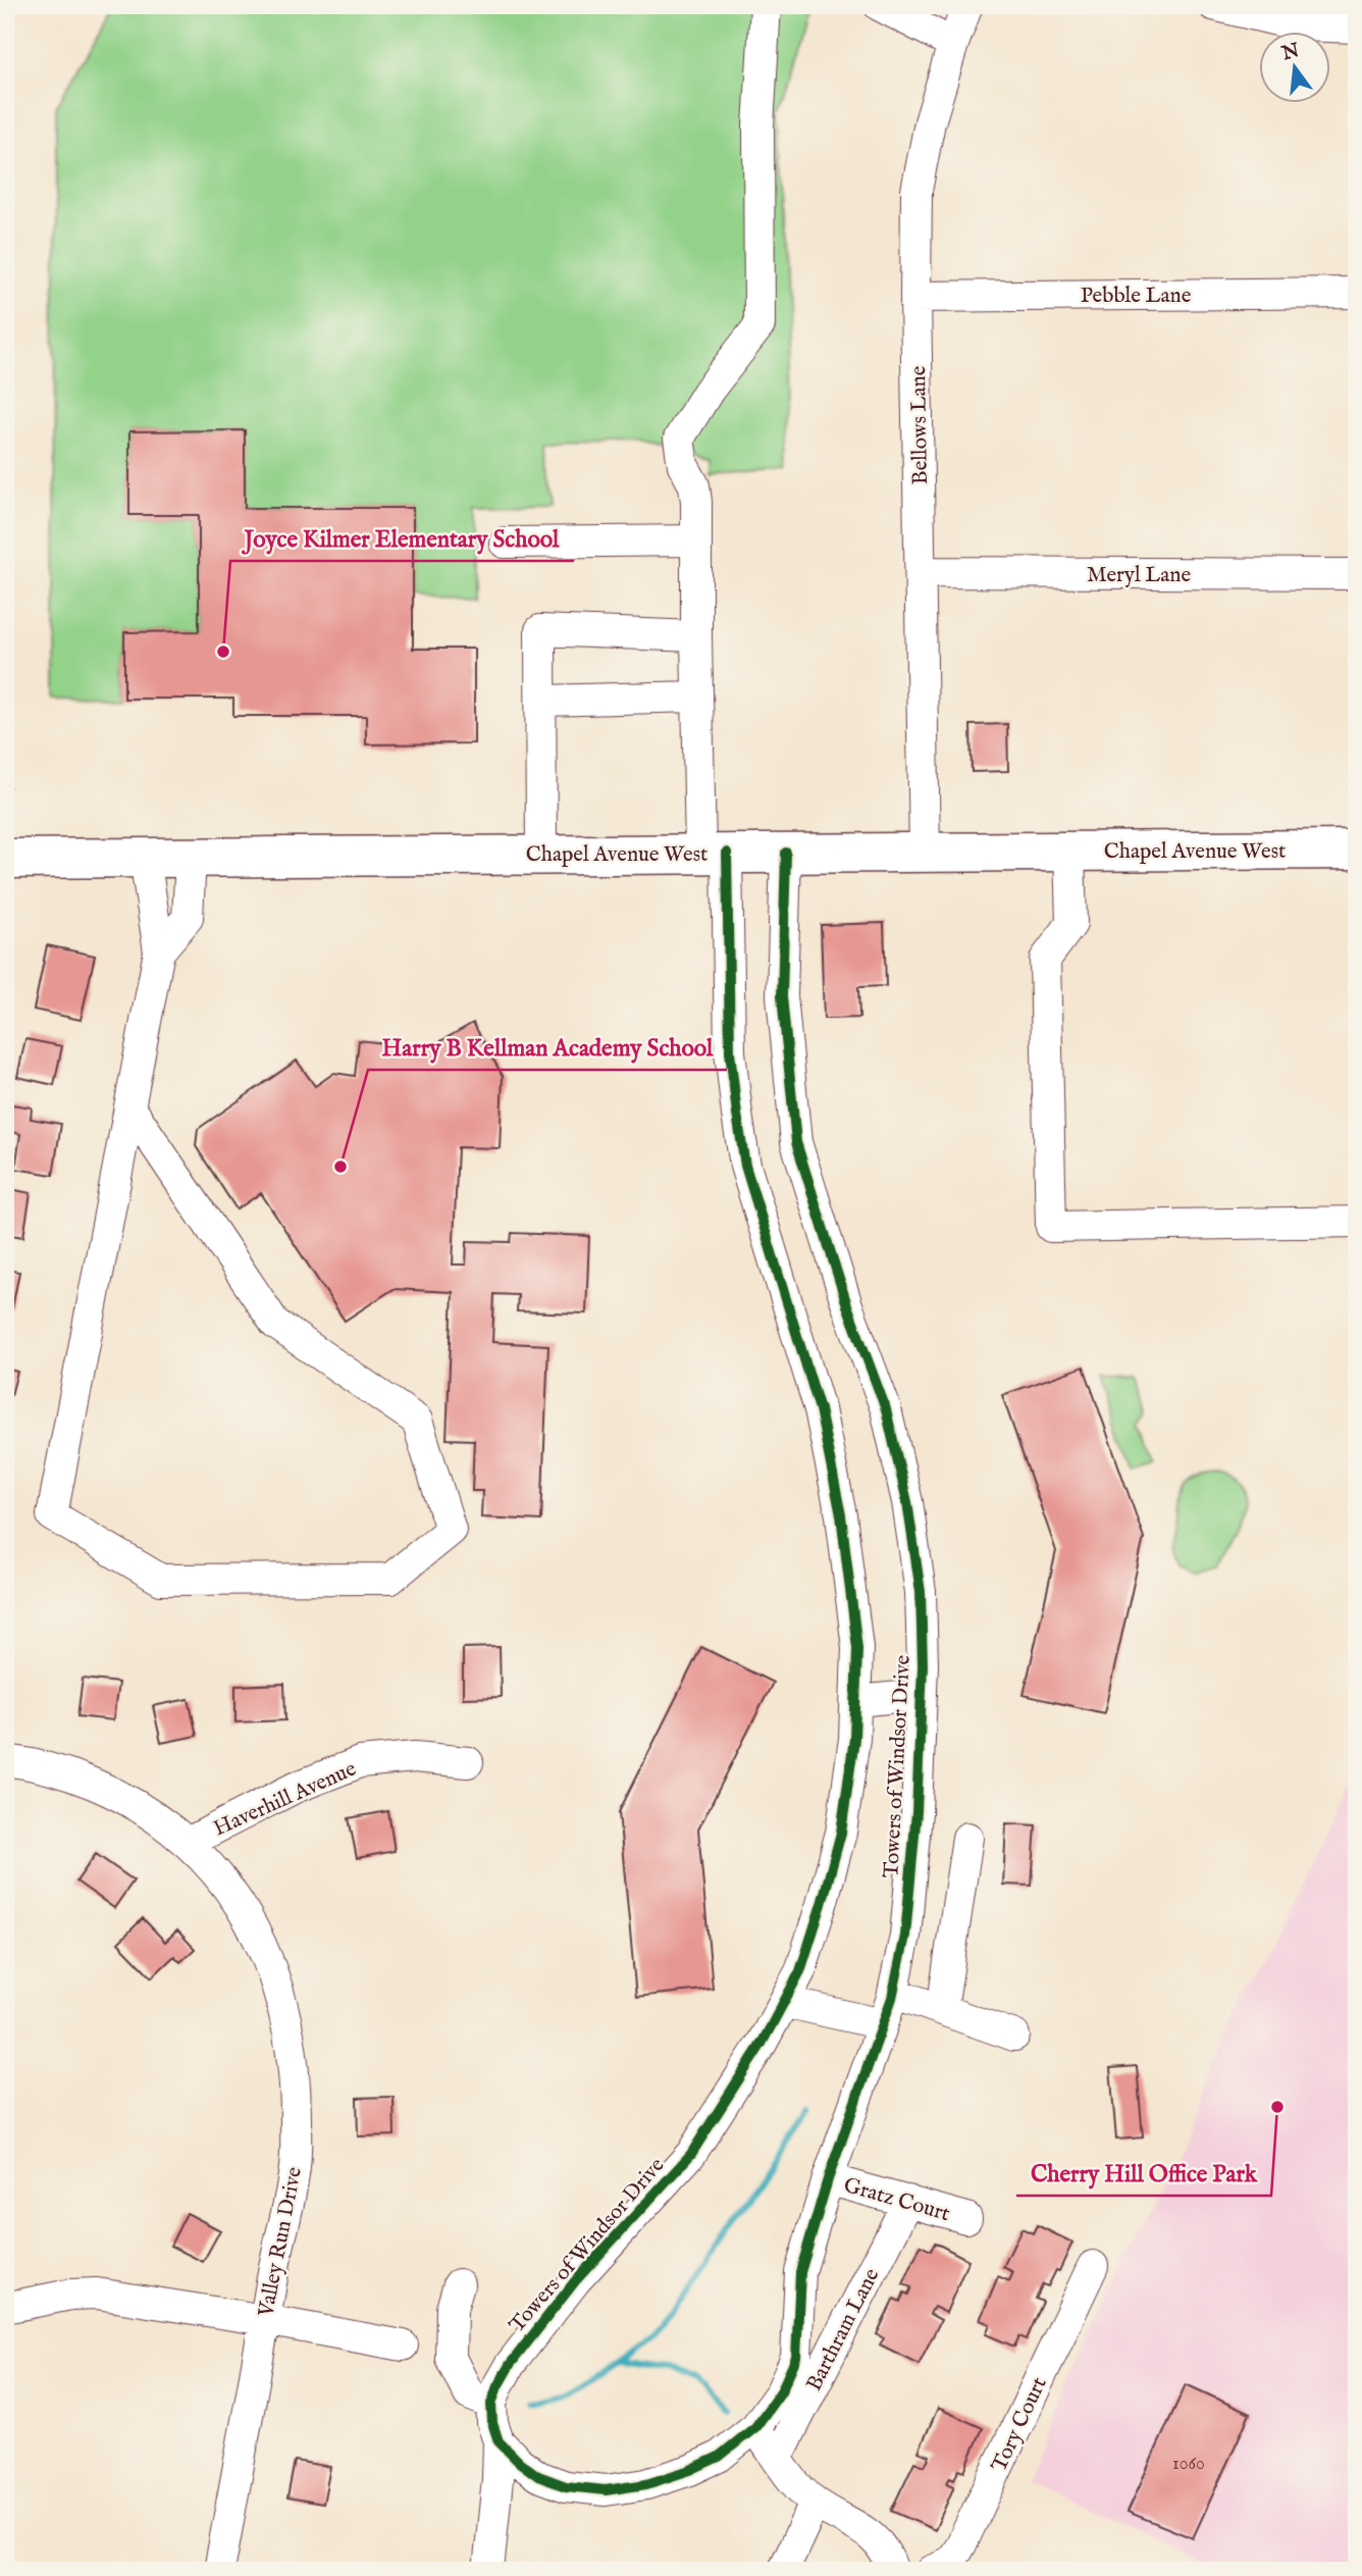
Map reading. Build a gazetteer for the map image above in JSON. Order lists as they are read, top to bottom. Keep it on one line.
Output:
{"streets":{"main road":["Chapel Avenue West"],"street":["Pebble Lane","Bellows Lane","Meryl Lane","Towers of Windsor Drive","Haverhill Avenue","Gratz Court","Valley Run Drive","Barthram Lane","Tory Court"]},"crossings":[["Pebble Lane","Bellows Lane"],["Bellows Lane","Meryl Lane"],["Bellows Lane","Chapel Avenue West"],["Chapel Avenue West","Towers of Windsor Drive"],["Towers of Windsor Drive","Gratz Court"],["Haverhill Avenue","Valley Run Drive"],["Gratz Court","Barthram Lane"]],"places":["Joyce Kilmer Elementary School","Harry B Kellman Academy School","Cherry Hill Office Park"],"house_numbers":["1060"],"north":"top"}
